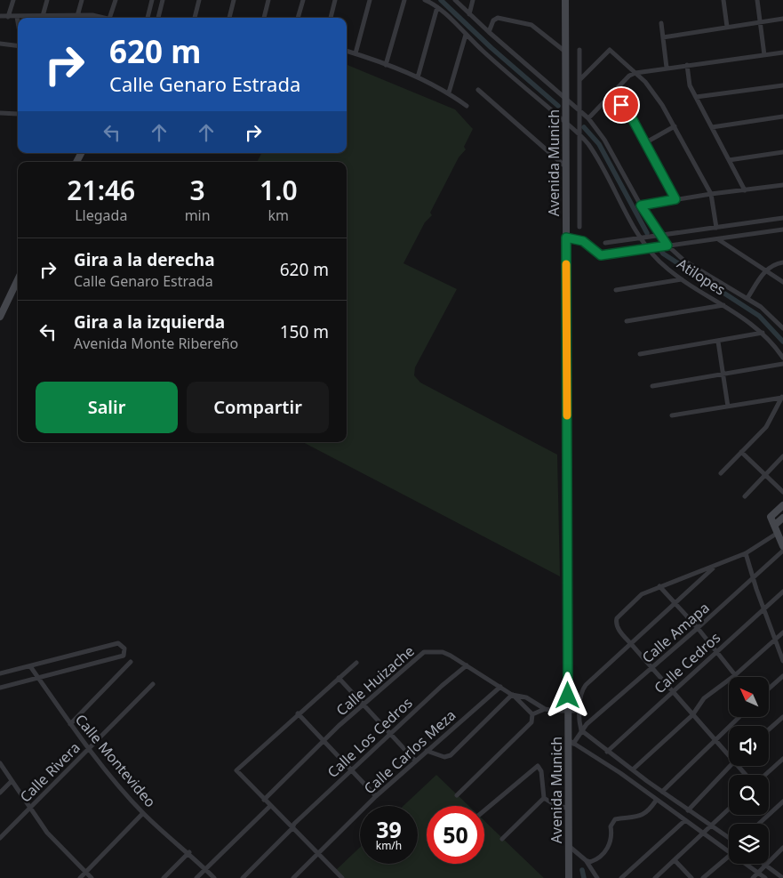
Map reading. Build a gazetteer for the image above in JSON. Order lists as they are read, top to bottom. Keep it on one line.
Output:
{"streets":{"main road":["Avenida Munich"],"street":["Atilopes","Calle Amapa","Calle Cedros","Calle Huizache","Calle Los Cedros","Calle Carlos Meza","Calle Montevideo","Calle Rivera"]},"crossings":[["Avenida Munich","Atilopes"],["Avenida Munich","Calle Amapa"],["Avenida Munich","Calle Huizache"],["Calle Huizache","Calle Los Cedros"],["Calle Huizache","Calle Carlos Meza"],["Calle Montevideo","Calle Rivera"]],"north":"top left","page":{"turn":["620 m","Calle Genaro Estrada"],"eta":["21:46","Llegada","3","min","1.0","km"],"list":[{"name":"Gira a la derecha","note":"Calle Genaro Estrada","value":"620 m"},{"name":"Gira a la izquierda","note":"Avenida Monte Ribereño","value":"150 m"}],"buttons":["Salir","Compartir"],"speed":"39 km/h","limit":"50"}}
